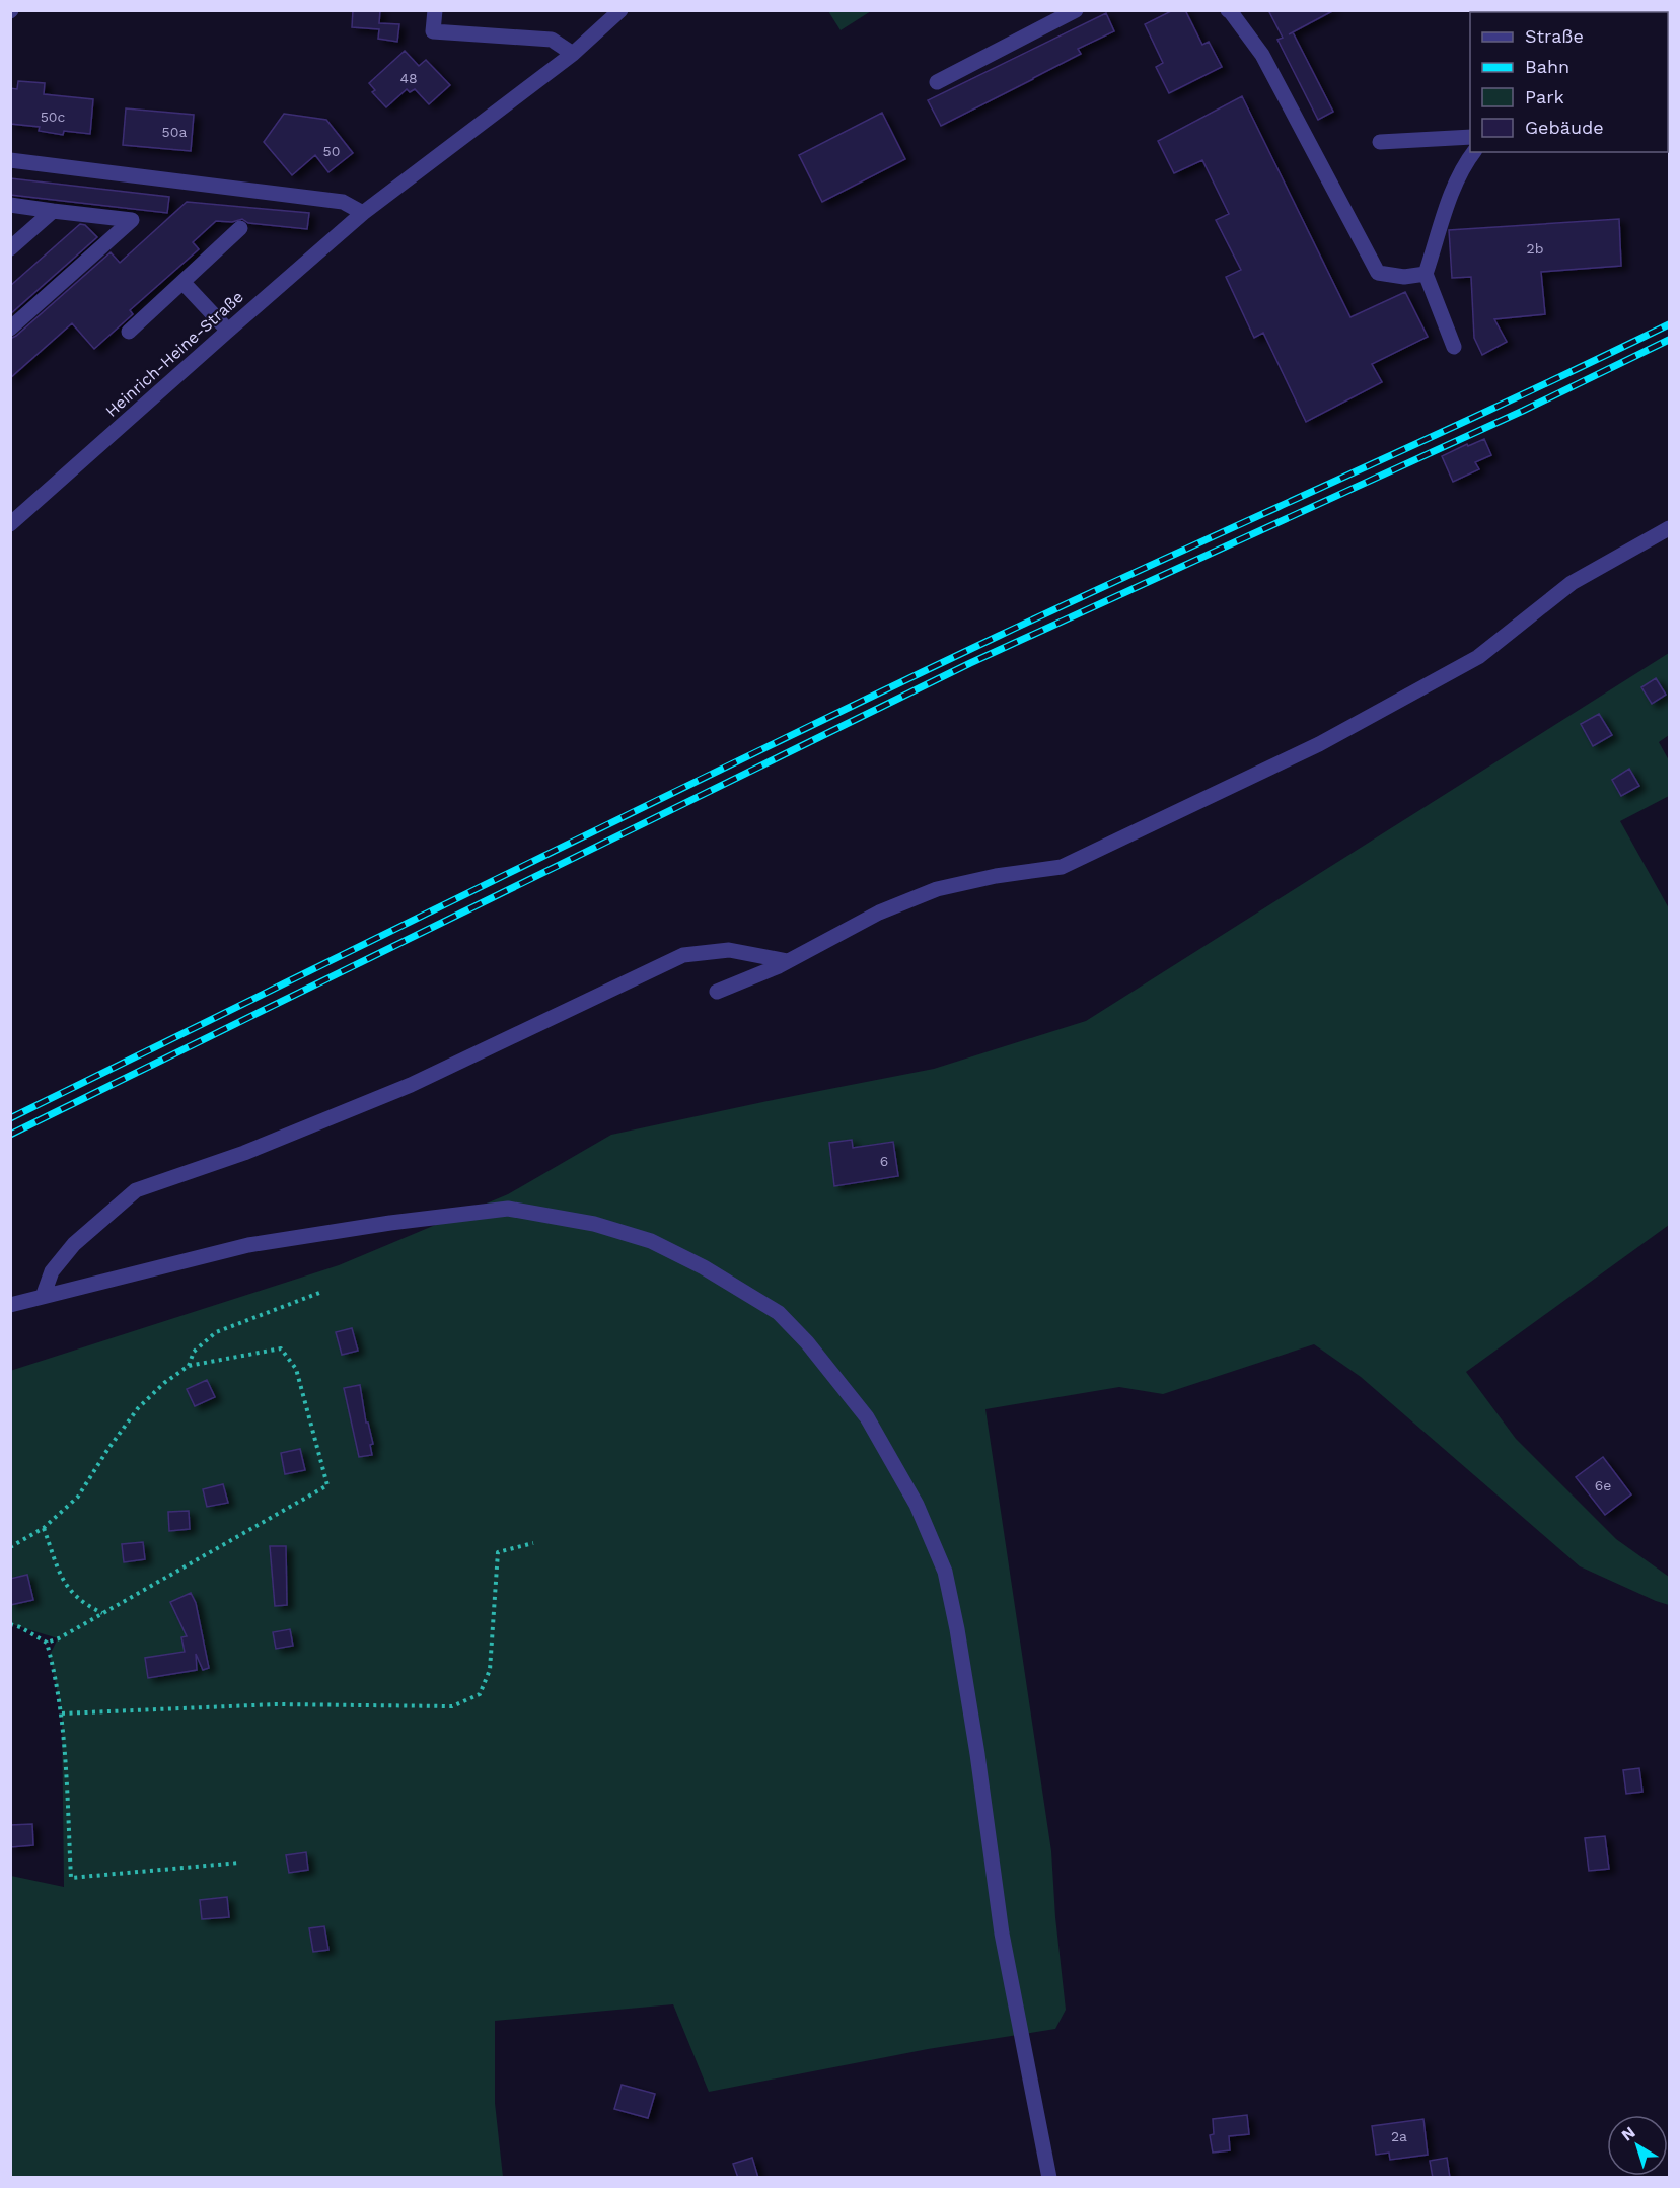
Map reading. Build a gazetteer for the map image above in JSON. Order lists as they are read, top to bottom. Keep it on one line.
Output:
{"streets":{"street":["Heinrich-Heine-Straße"]},"house_numbers":["48","50c","50a","50","2b","6","6e","2a"],"legend":["Straße","Bahn","Park","Gebäude"],"north":"top left"}
